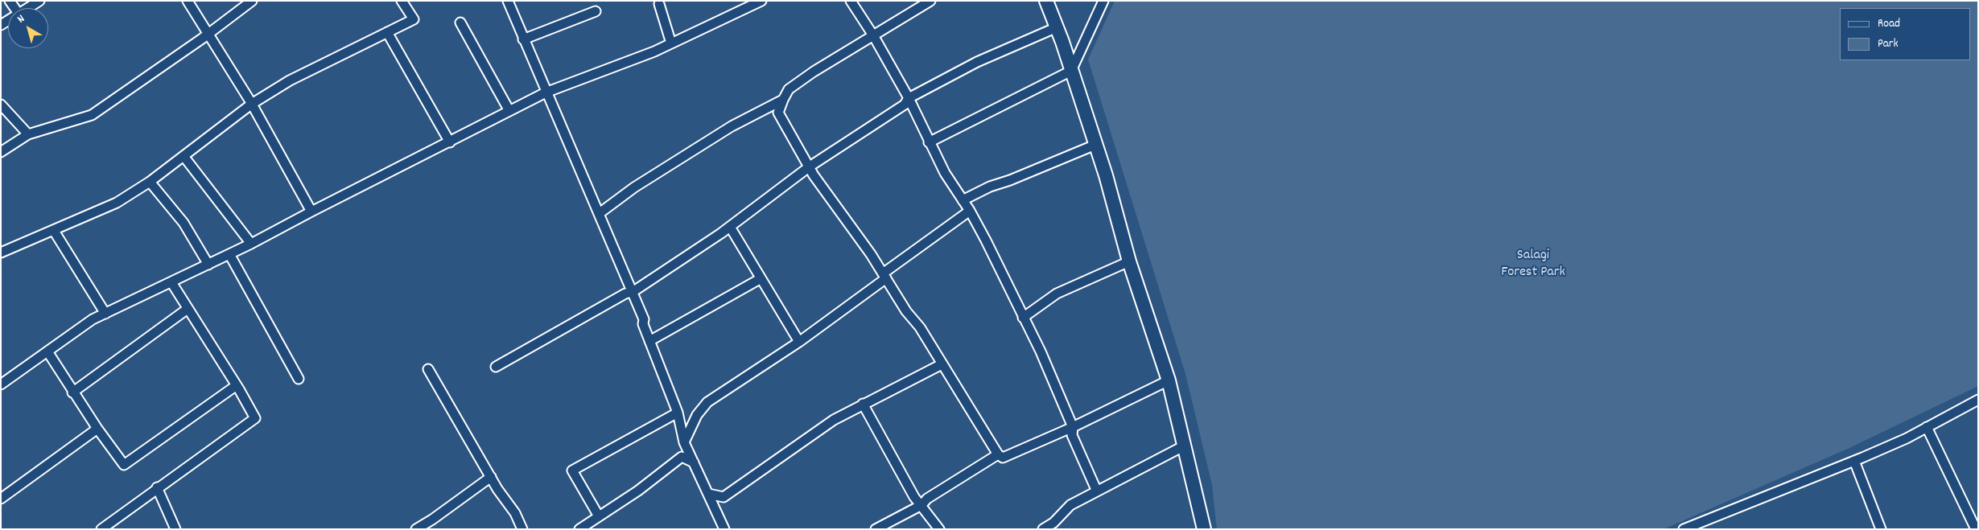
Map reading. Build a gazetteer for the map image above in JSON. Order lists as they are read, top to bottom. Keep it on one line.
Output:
{"parks":["Salagi Forest Park"],"legend":["Road","Park"],"north":"top left"}
